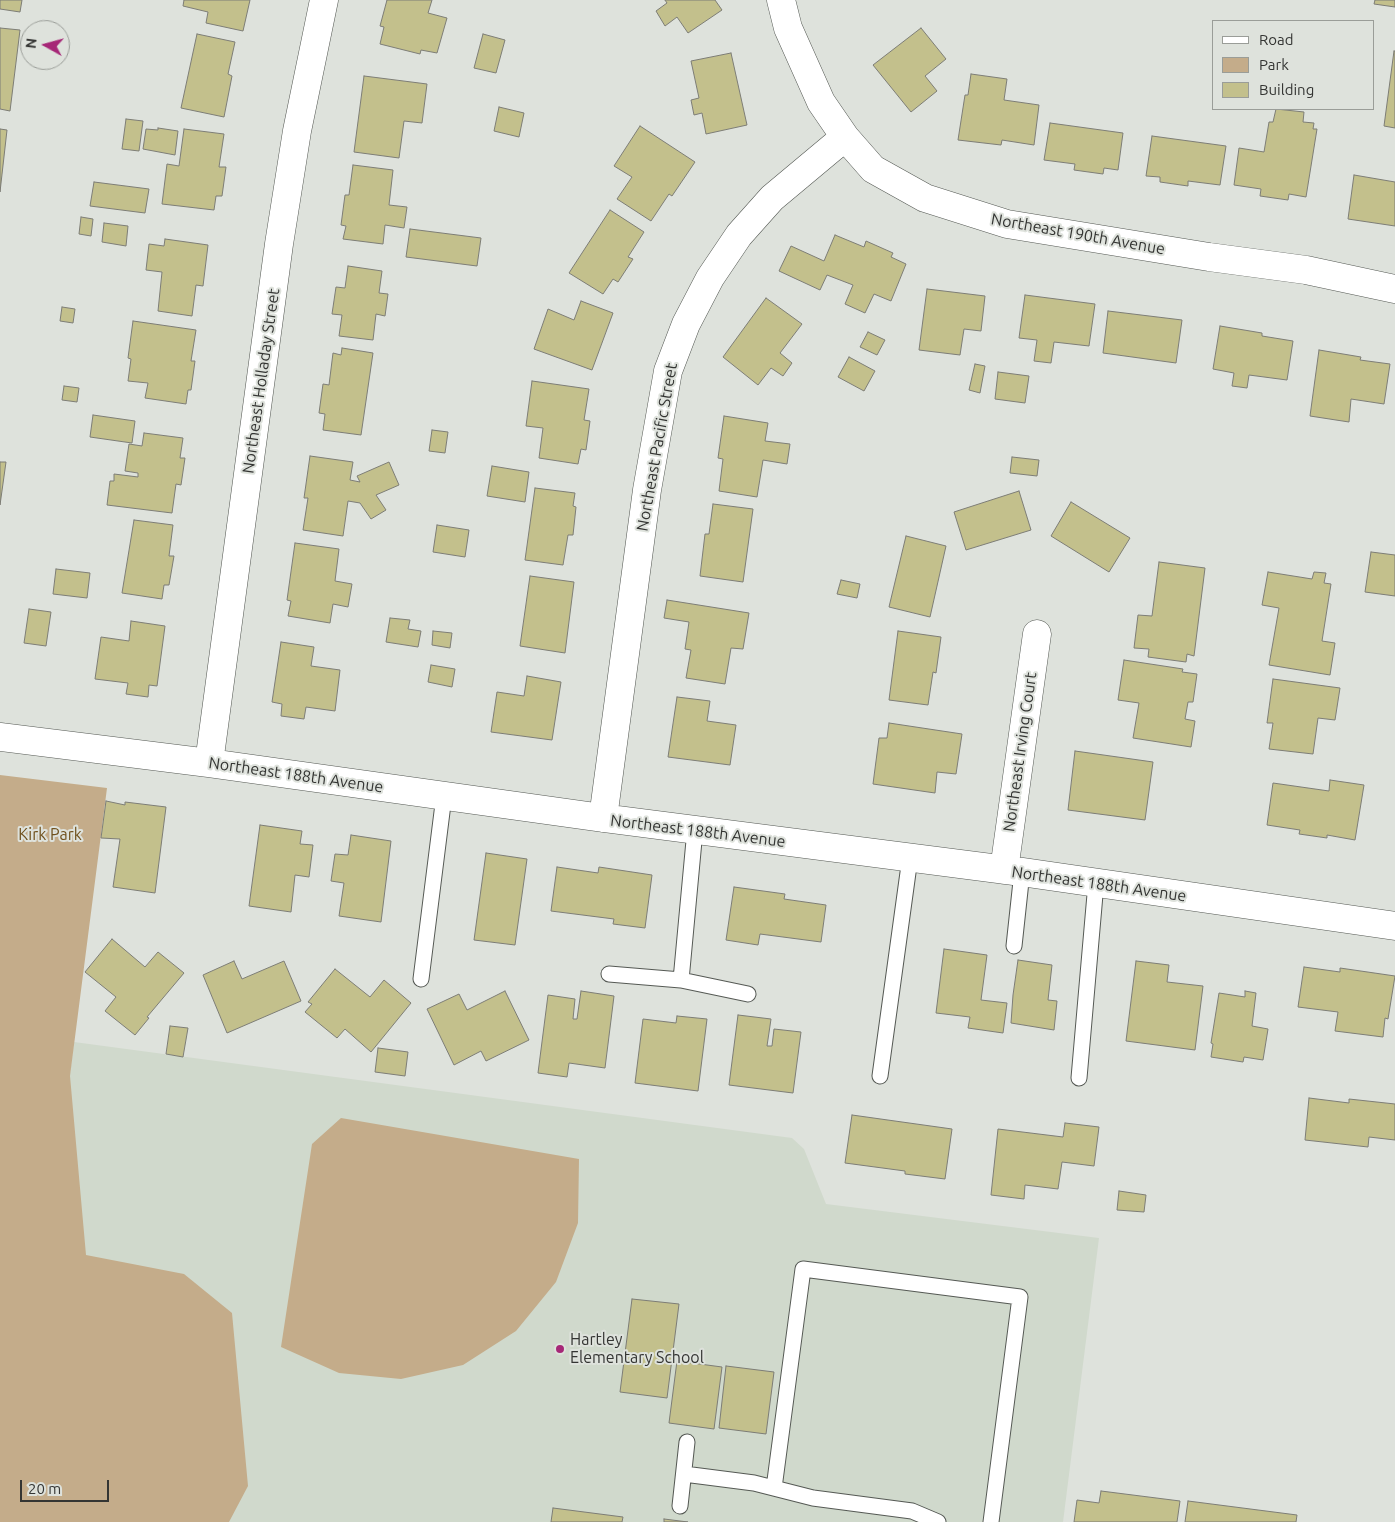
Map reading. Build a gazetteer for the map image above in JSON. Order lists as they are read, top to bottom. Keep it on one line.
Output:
{"streets":{"street":["Northeast 190th Avenue","Northeast Holladay Street","Northeast Pacific Street","Northeast Irving Court","Northeast 188th Avenue"]},"crossings":[["Northeast 190th Avenue","Northeast Pacific Street"],["Northeast Holladay Street","Northeast 188th Avenue"],["Northeast Pacific Street","Northeast 188th Avenue"],["Northeast Irving Court","Northeast 188th Avenue"]],"parks":["Kirk Park"],"places":["Hartley Elementary School"],"legend":["Road","Park","Building"],"scale_bar":"20 m","north":"left"}
